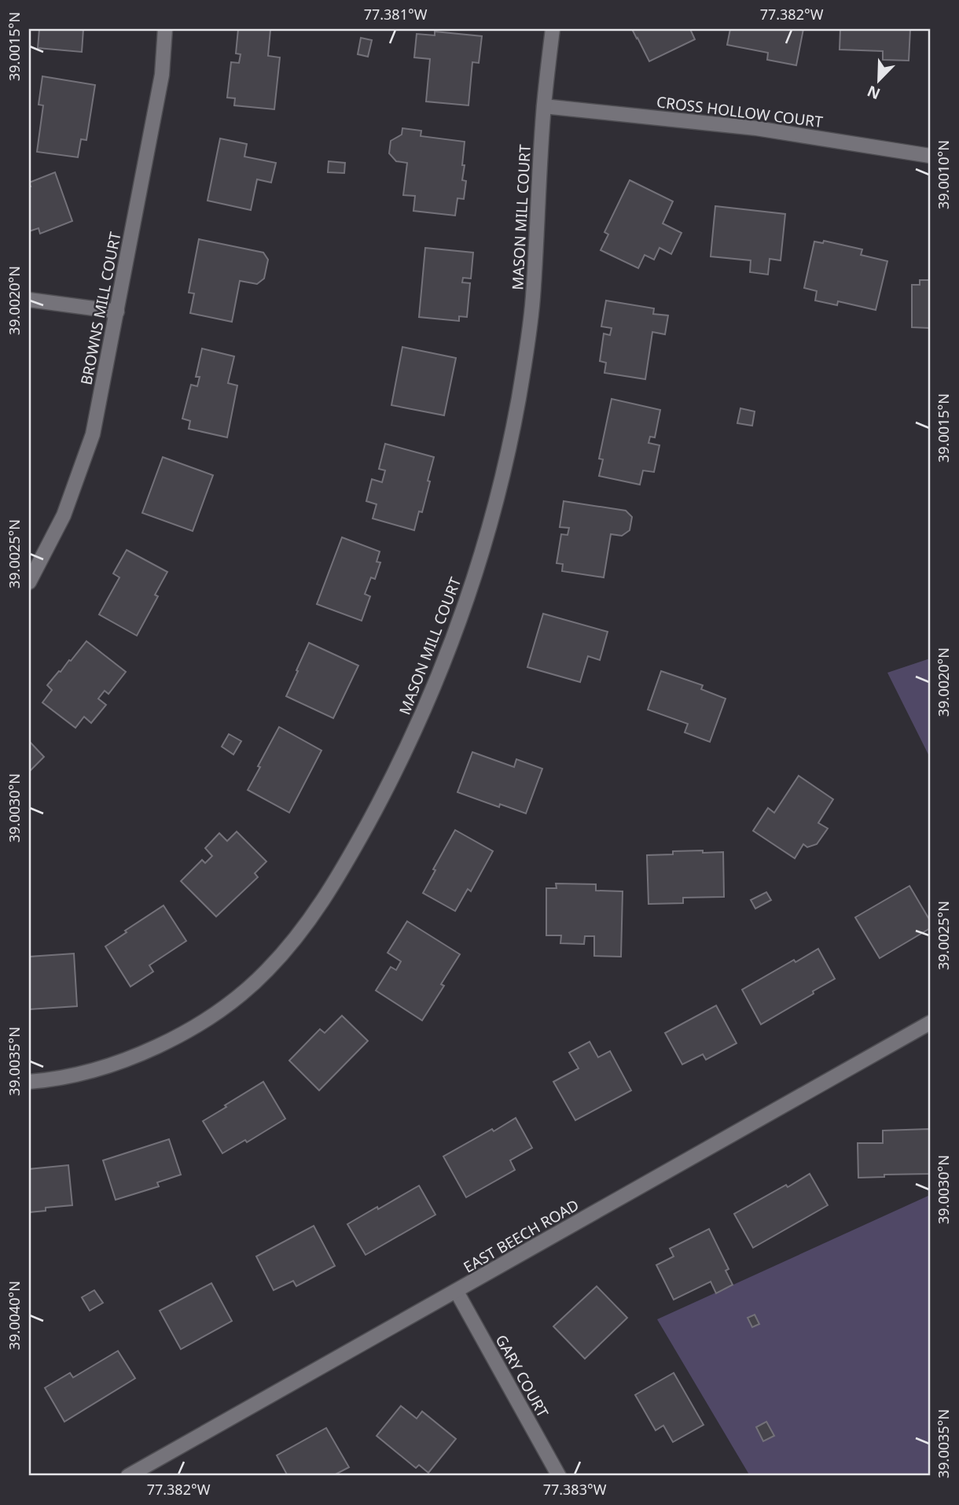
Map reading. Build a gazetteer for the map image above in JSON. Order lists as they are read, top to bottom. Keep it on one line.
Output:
{"streets":{"street":["CROSS HOLLOW COURT","MASON MILL COURT","BROWNS MILL COURT","EAST BEECH ROAD","GARY COURT"]},"crossings":[["CROSS HOLLOW COURT","MASON MILL COURT"],["EAST BEECH ROAD","GARY COURT"]],"north":"bottom left","coordinates":["77.381°W","77.382°W","39.0015°N","39.0010°N","39.0020°N","39.0025°N","39.0030°N","39.0035°N","39.0040°N","77.383°W"]}
